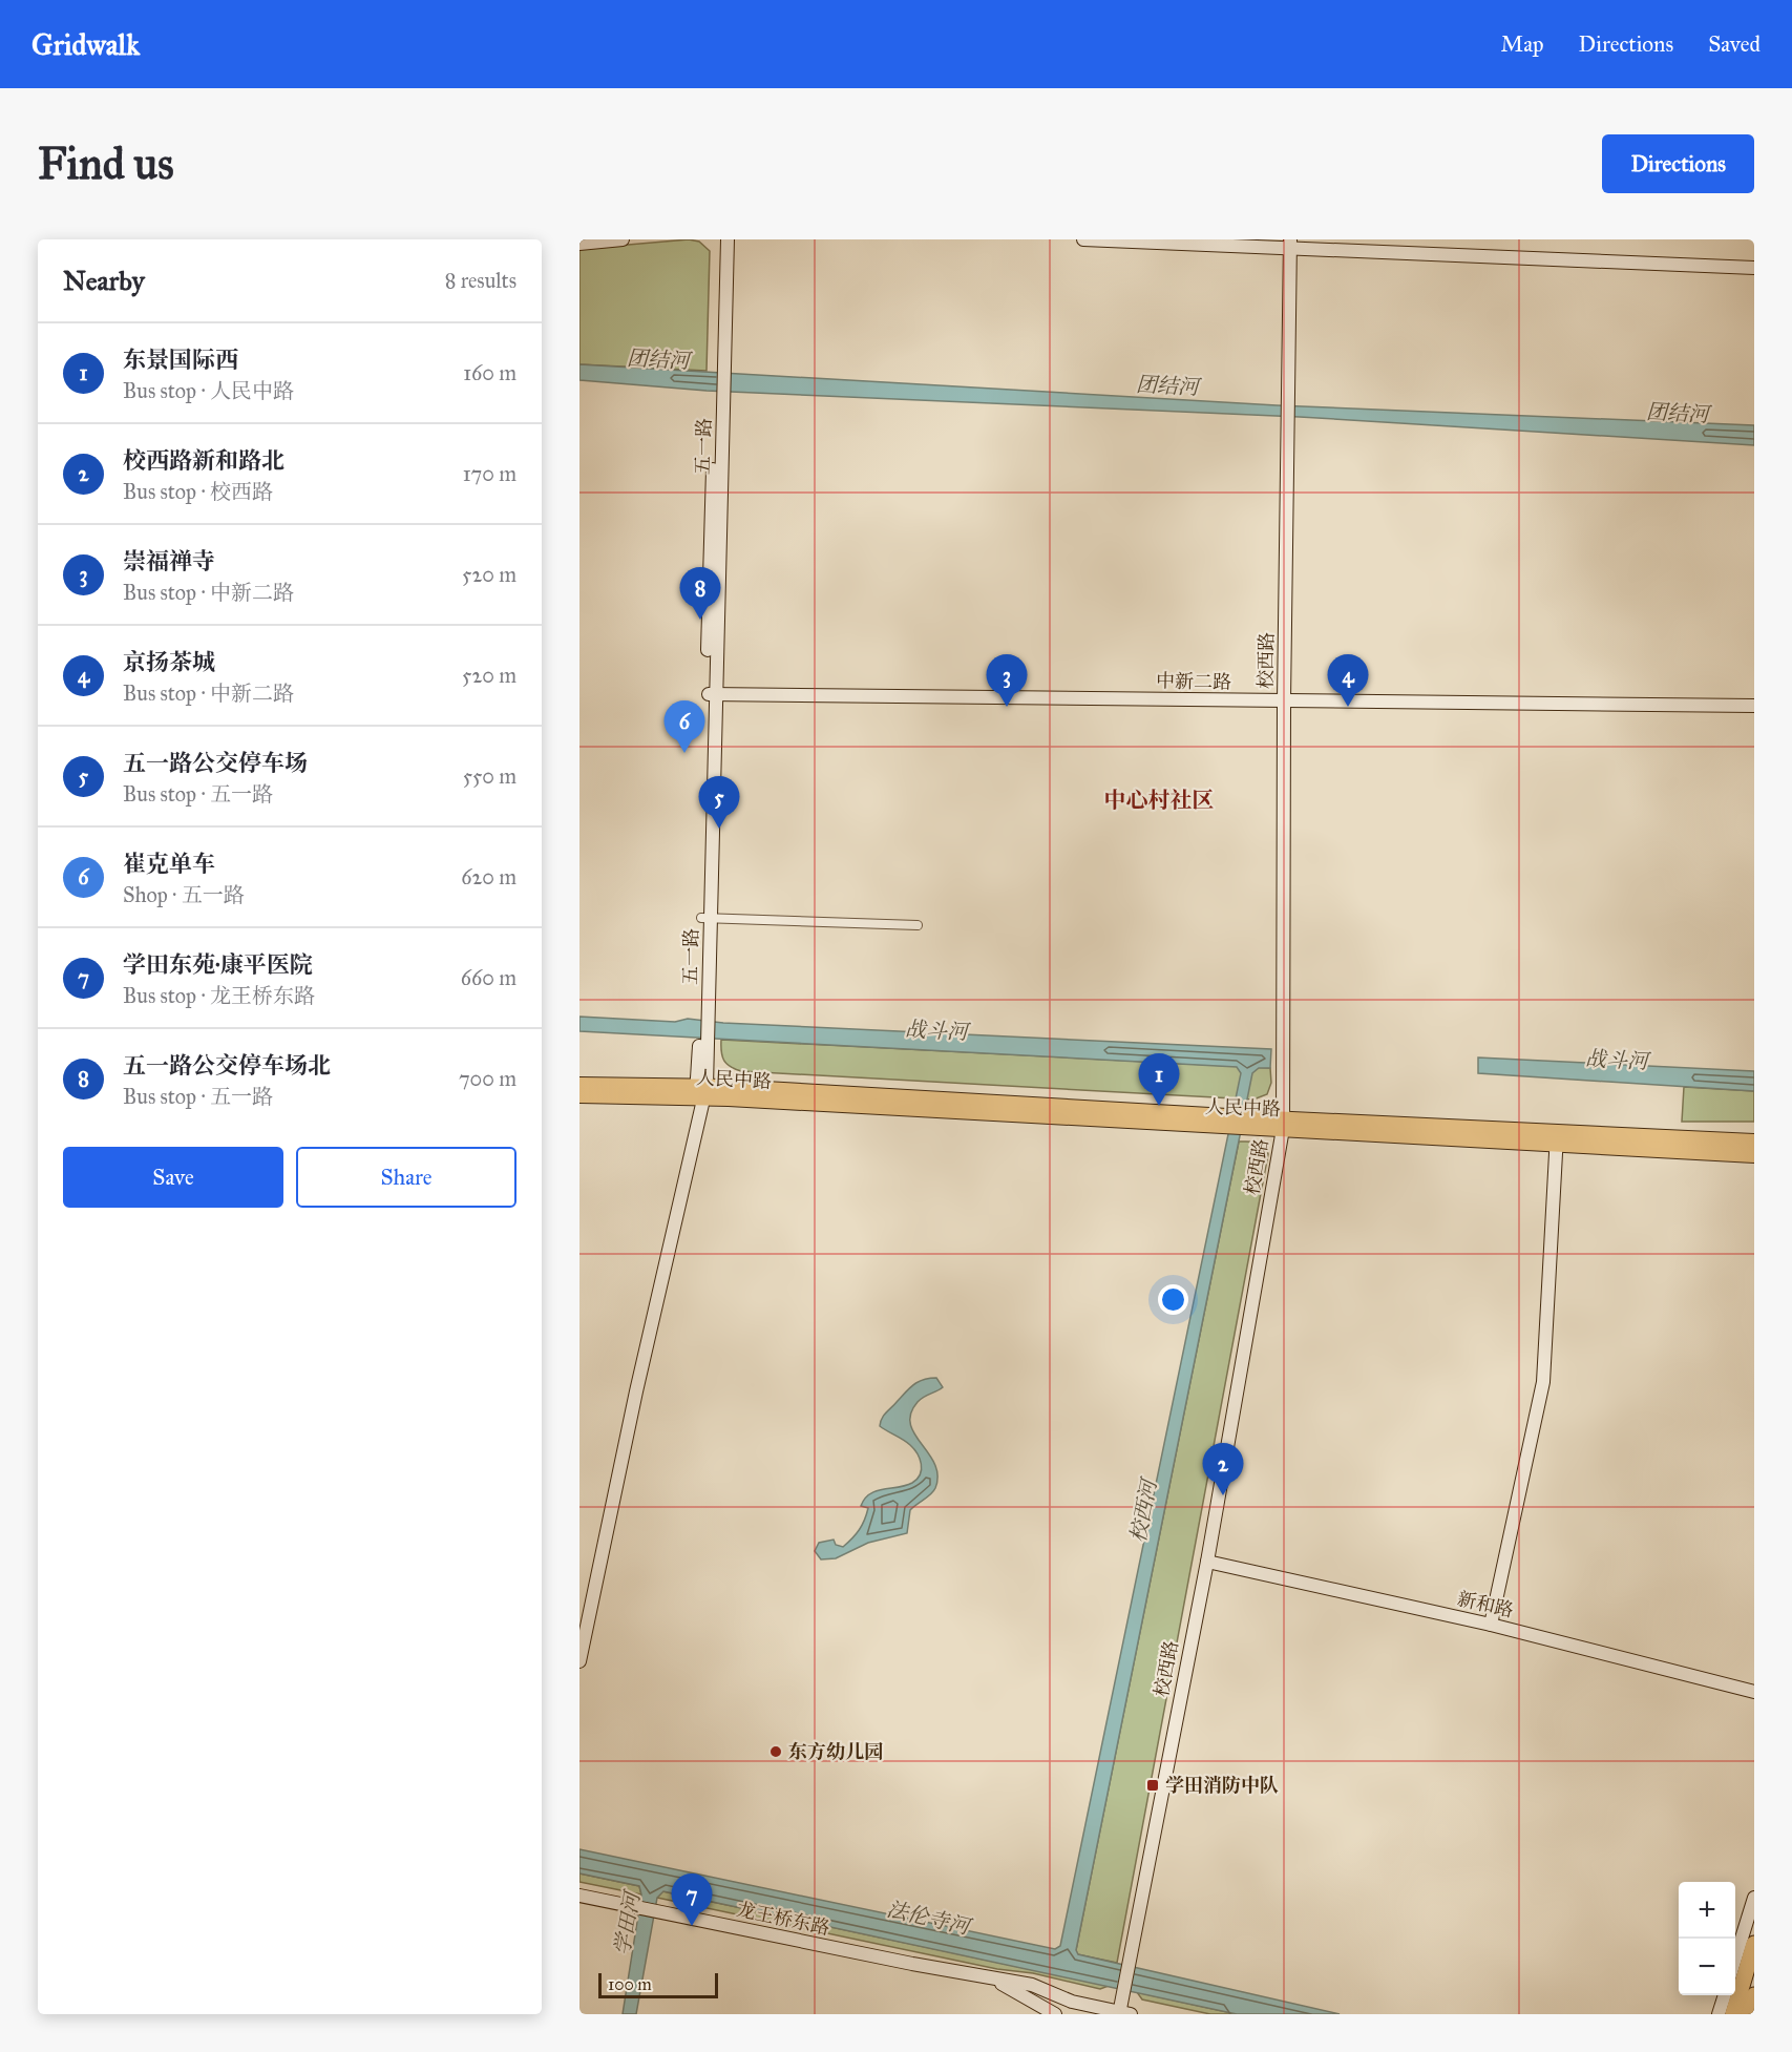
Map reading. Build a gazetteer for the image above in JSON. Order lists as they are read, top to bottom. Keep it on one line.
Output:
{"streets":{"main road":["人民中路"],"street":["五一路","校西路","中新二路","新和路","龙王桥东路"]},"crossings":[["五一路","中新二路"],["五一路","人民中路"],["校西路","中新二路"],["校西路","人民中路"],["校西路","新和路"],["校西路","龙王桥东路"]],"districts":["中心村社区"],"water":["团结河","战斗河","校西河","法伦寺河","学田河"],"places":{"other":["东方幼儿园"],"transit":["学田消防中队"]},"scale_bar":"100 m","page":{"header":"Gridwalk","nav":["Map","Directions","Saved"],"buttons":["Directions",["Save","Share"]],"title":"Find us","heading":["Nearby","8 results"],"list":[{"mark":"1","name":"东景国际西","note":"Bus stop · 人民中路","value":"160 m"},{"mark":"2","name":"校西路新和路北","note":"Bus stop · 校西路","value":"170 m"},{"mark":"3","name":"崇福禅寺","note":"Bus stop · 中新二路","value":"520 m"},{"mark":"4","name":"京扬茶城","note":"Bus stop · 中新二路","value":"520 m"},{"mark":"5","name":"五一路公交停车场","note":"Bus stop · 五一路","value":"550 m"},{"mark":"6","name":"崔克单车","note":"Shop · 五一路","value":"620 m"},{"mark":"7","name":"学田东苑·康平医院","note":"Bus stop · 龙王桥东路","value":"660 m"},{"mark":"8","name":"五一路公交停车场北","note":"Bus stop · 五一路","value":"700 m"}],"pins":["8","3","4","6","5","1","2","7"],"map_buttons":["+","−"],"scale":"100 m"}}
